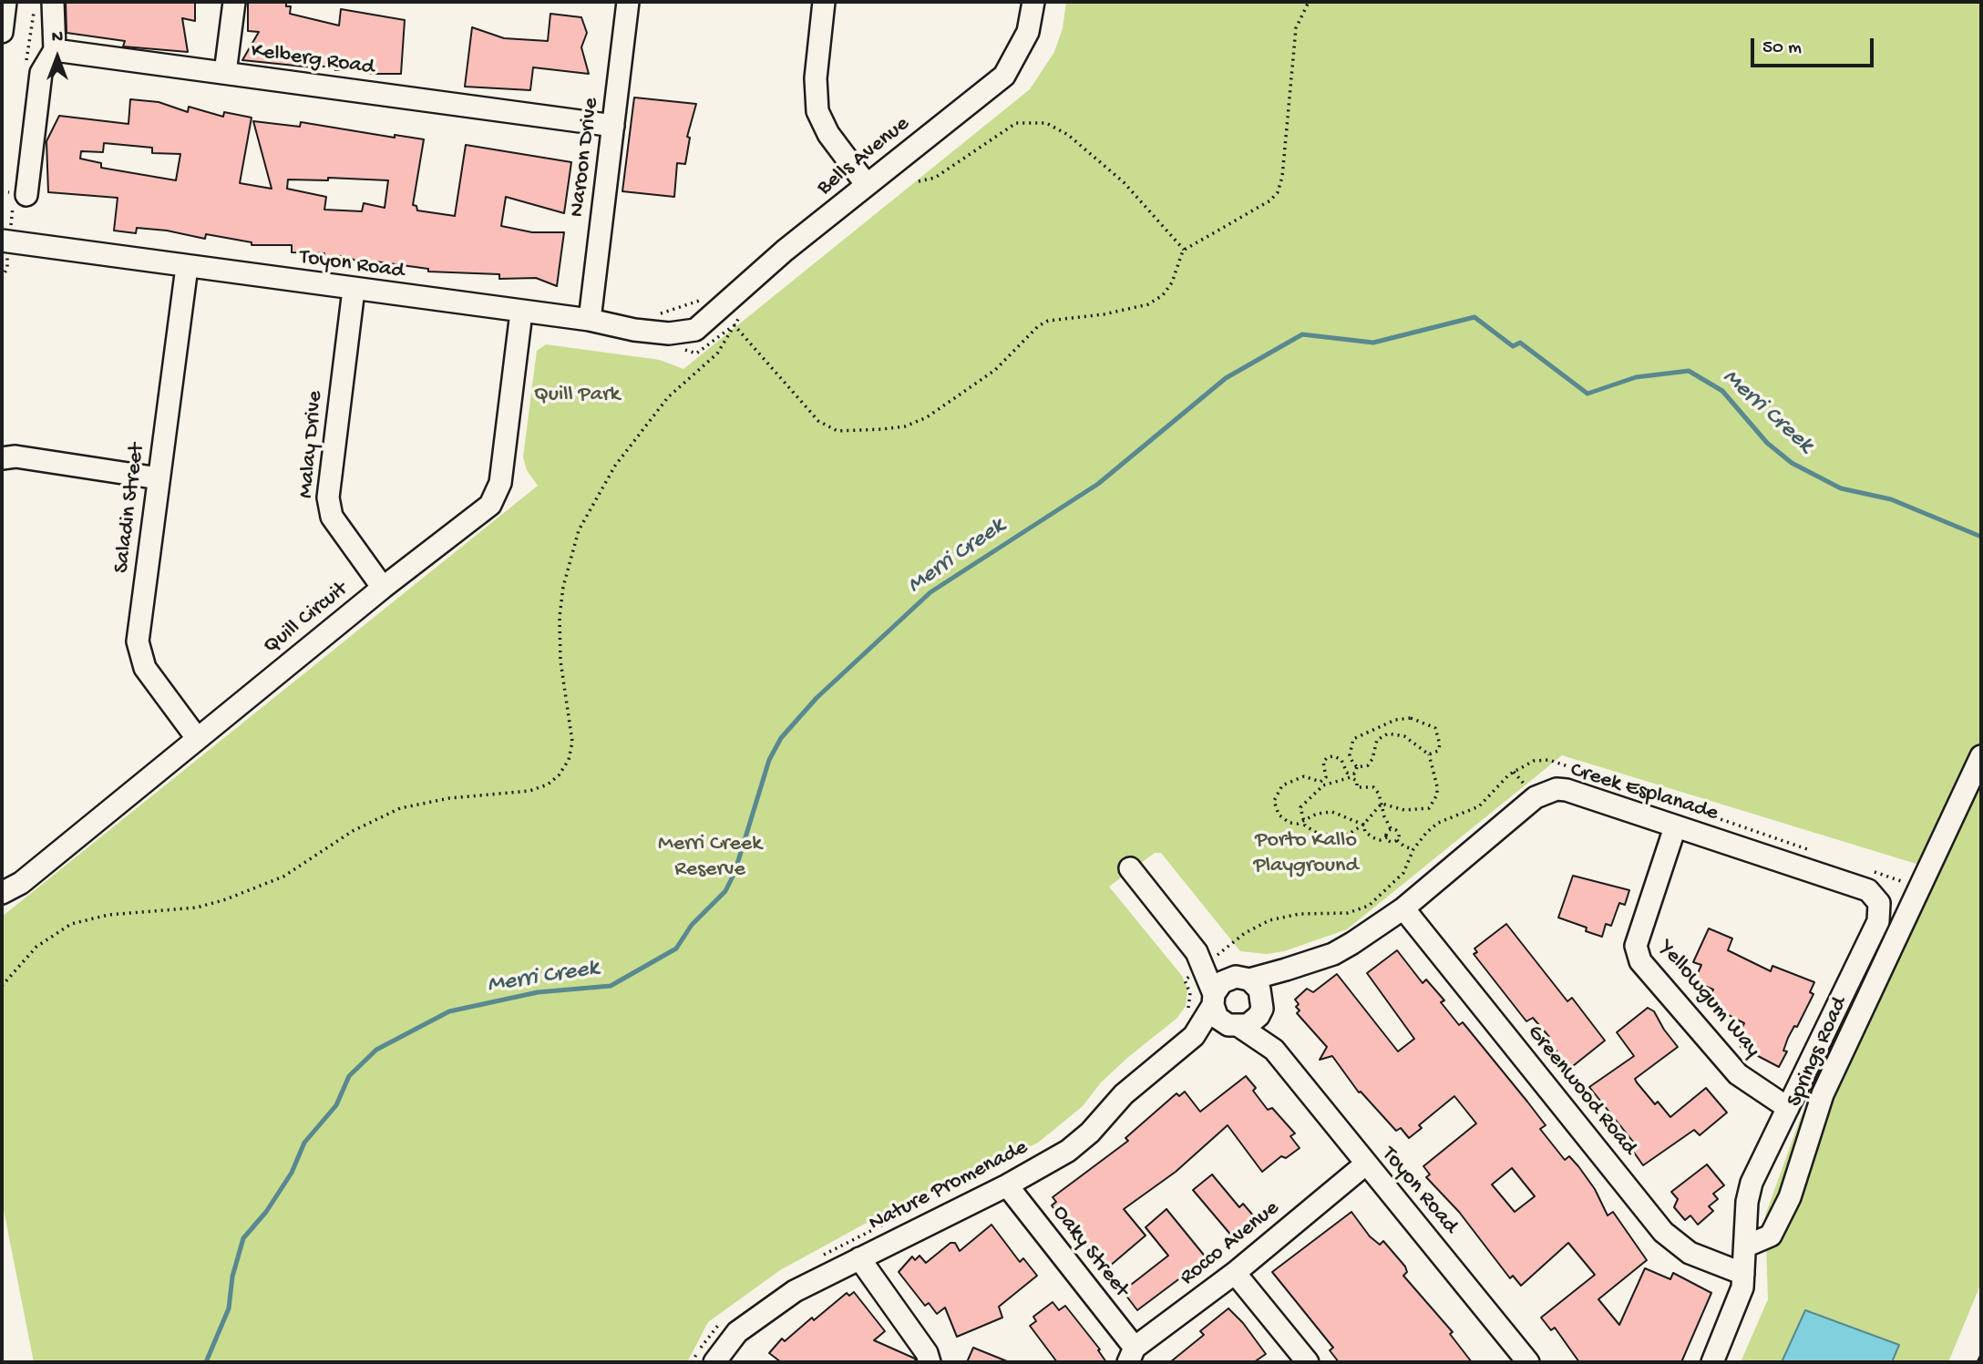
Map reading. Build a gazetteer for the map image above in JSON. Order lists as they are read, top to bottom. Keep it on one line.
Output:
{"streets":{"street":["Kelberg Road","Bells Avenue","Naroon Drive","Toyon Road","Malay Drive","Saladin Street","Quill Circuit","Creek Esplanade","Yellowgum Way","Springs Road","Greenwood Road","Nature Promenade","Rocco Avenue","Oaky Street"]},"crossings":[["Kelberg Road","Naroon Drive"],["Bells Avenue","Toyon Road"],["Naroon Drive","Toyon Road"],["Toyon Road","Malay Drive"],["Toyon Road","Saladin Street"],["Toyon Road","Quill Circuit"],["Toyon Road","Creek Esplanade"],["Toyon Road","Nature Promenade"],["Toyon Road","Rocco Avenue"],["Malay Drive","Quill Circuit"],["Saladin Street","Quill Circuit"],["Creek Esplanade","Yellowgum Way"],["Creek Esplanade","Greenwood Road"],["Creek Esplanade","Nature Promenade"],["Nature Promenade","Oaky Street"],["Rocco Avenue","Oaky Street"]],"water":["Merri Creek"],"parks":["Quill Park","Porto Kallo Playground","Merri Creek Reserve"],"scale_bar":"50 m","north":"top"}
